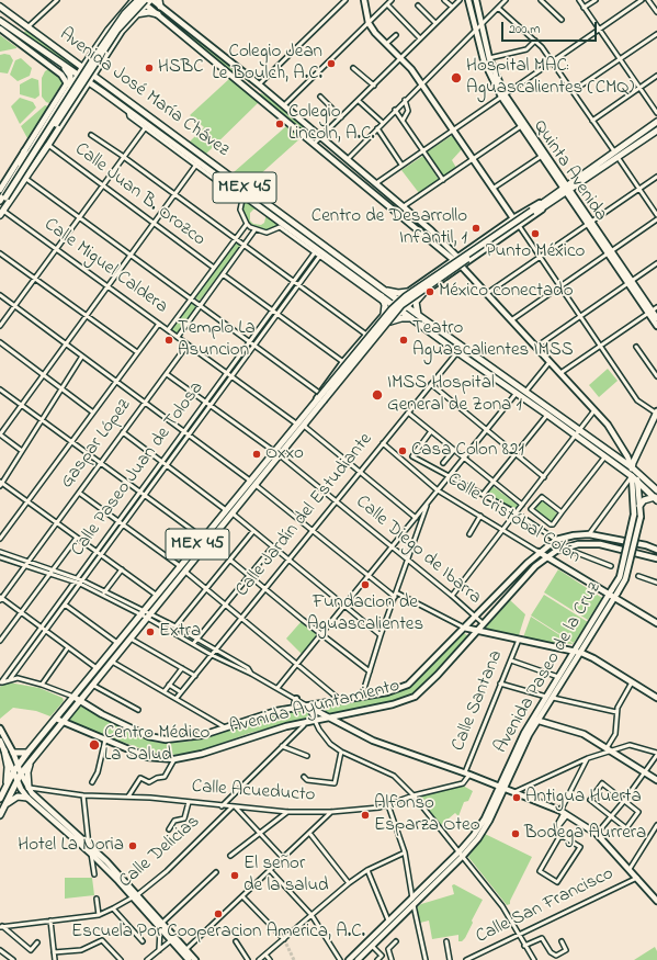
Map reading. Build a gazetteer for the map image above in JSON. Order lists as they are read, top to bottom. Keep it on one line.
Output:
{"streets":{"main road":["Avenida José María Chávez","Quinta Avenida","MEX 45","Calle Cristóbal Colón","Avenida Paseo de la Cruz","Avenida Ayuntamiento"],"street":["Calle Juan B. Orozco","Calle Miguel Caldera","Gaspar López","Calle Paseo Juan de Tolosa","Calle Jardín del Estudiante","Calle Diego de Ibarra","Calle Santana","Calle Acueducto","Calle Delicias","Calle San Francisco"]},"crossings":[["Avenida José María Chávez","MEX 45"],["MEX 45","Calle Miguel Caldera"],["MEX 45","Calle Jardín del Estudiante"],["MEX 45","Calle Diego de Ibarra"],["MEX 45","Avenida Paseo de la Cruz"],["MEX 45","Avenida Ayuntamiento"],["Calle Miguel Caldera","Gaspar López"],["Calle Miguel Caldera","Calle Paseo Juan de Tolosa"],["Gaspar López","Calle Diego de Ibarra"],["Calle Paseo Juan de Tolosa","Calle Diego de Ibarra"],["Calle Jardín del Estudiante","Calle Cristóbal Colón"],["Calle Jardín del Estudiante","Calle Diego de Ibarra"],["Calle Cristóbal Colón","Avenida Paseo de la Cruz"],["Calle Cristóbal Colón","Avenida Ayuntamiento"],["Calle Diego de Ibarra","Avenida Ayuntamiento"],["Calle Santana","Calle Acueducto"],["Calle Acueducto","Calle Delicias"]],"places":["Colegio Jean Le Boulch, A.C.","HSBC","Hospital MAC: Aguascalientes (CMQ)","Colegio Lincoln, A.C.","Centro de Desarrollo Infantil, 1","Punto México","México conectado","Templo La Asuncion","Teatro Aguascalientes IMSS","IMSS Hospital General de Zona 1","Casa Colon 821","Oxxo","Fundacion de Aguascalientes","Extra","Centro Médico La Salud","Antigua Huerta","Alfonso Esparza Oteo","Bodega Aurrera","Hotel La Noria","El señor de la salud","Escuela Por Cooperacion America, A.C."],"scale_bar":"200 m"}
